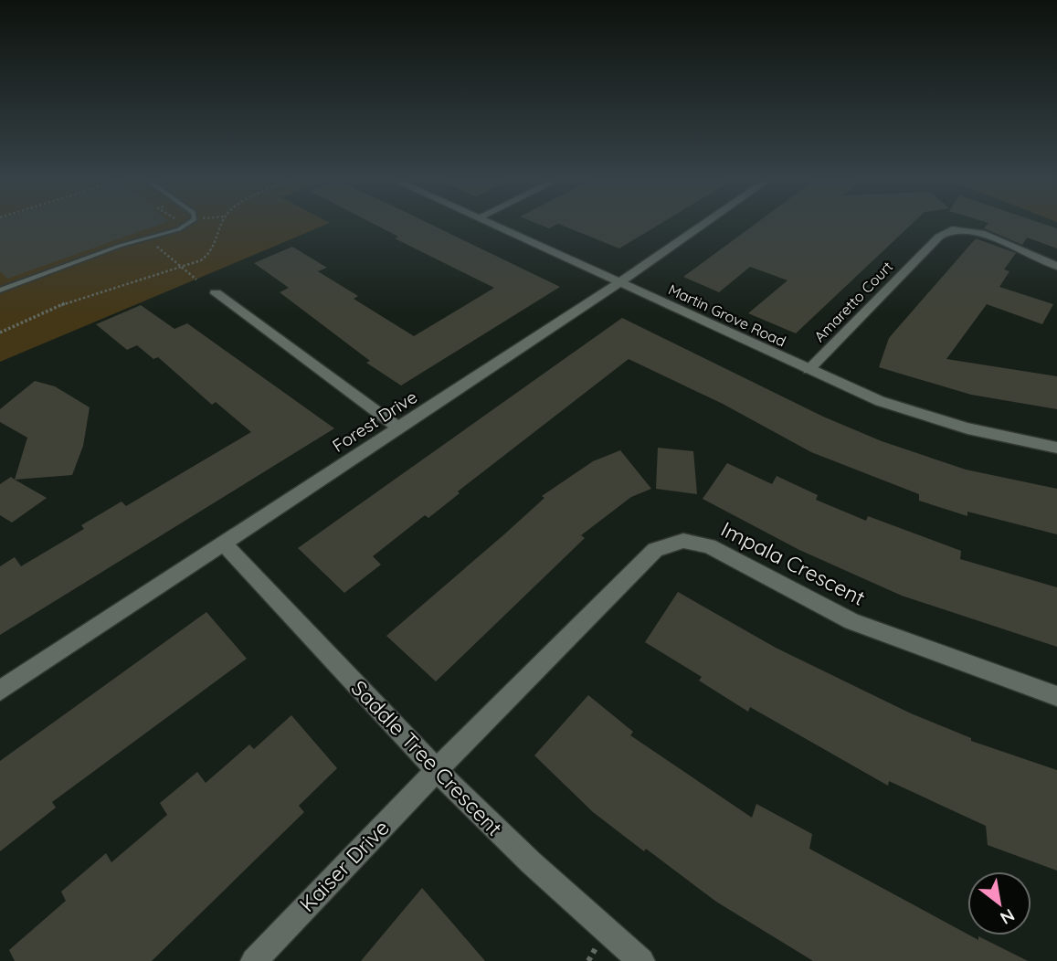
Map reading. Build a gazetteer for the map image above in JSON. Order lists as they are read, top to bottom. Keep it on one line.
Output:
{"streets":{"street":["Amaretto Court","Martin Grove Road","Forest Drive","Impala Crescent","Saddle Tree Crescent","Kaiser Drive"]},"crossings":[["Amaretto Court","Martin Grove Road"],["Martin Grove Road","Forest Drive"],["Forest Drive","Saddle Tree Crescent"],["Impala Crescent","Saddle Tree Crescent"],["Impala Crescent","Kaiser Drive"],["Saddle Tree Crescent","Kaiser Drive"]],"north":"bottom right"}
